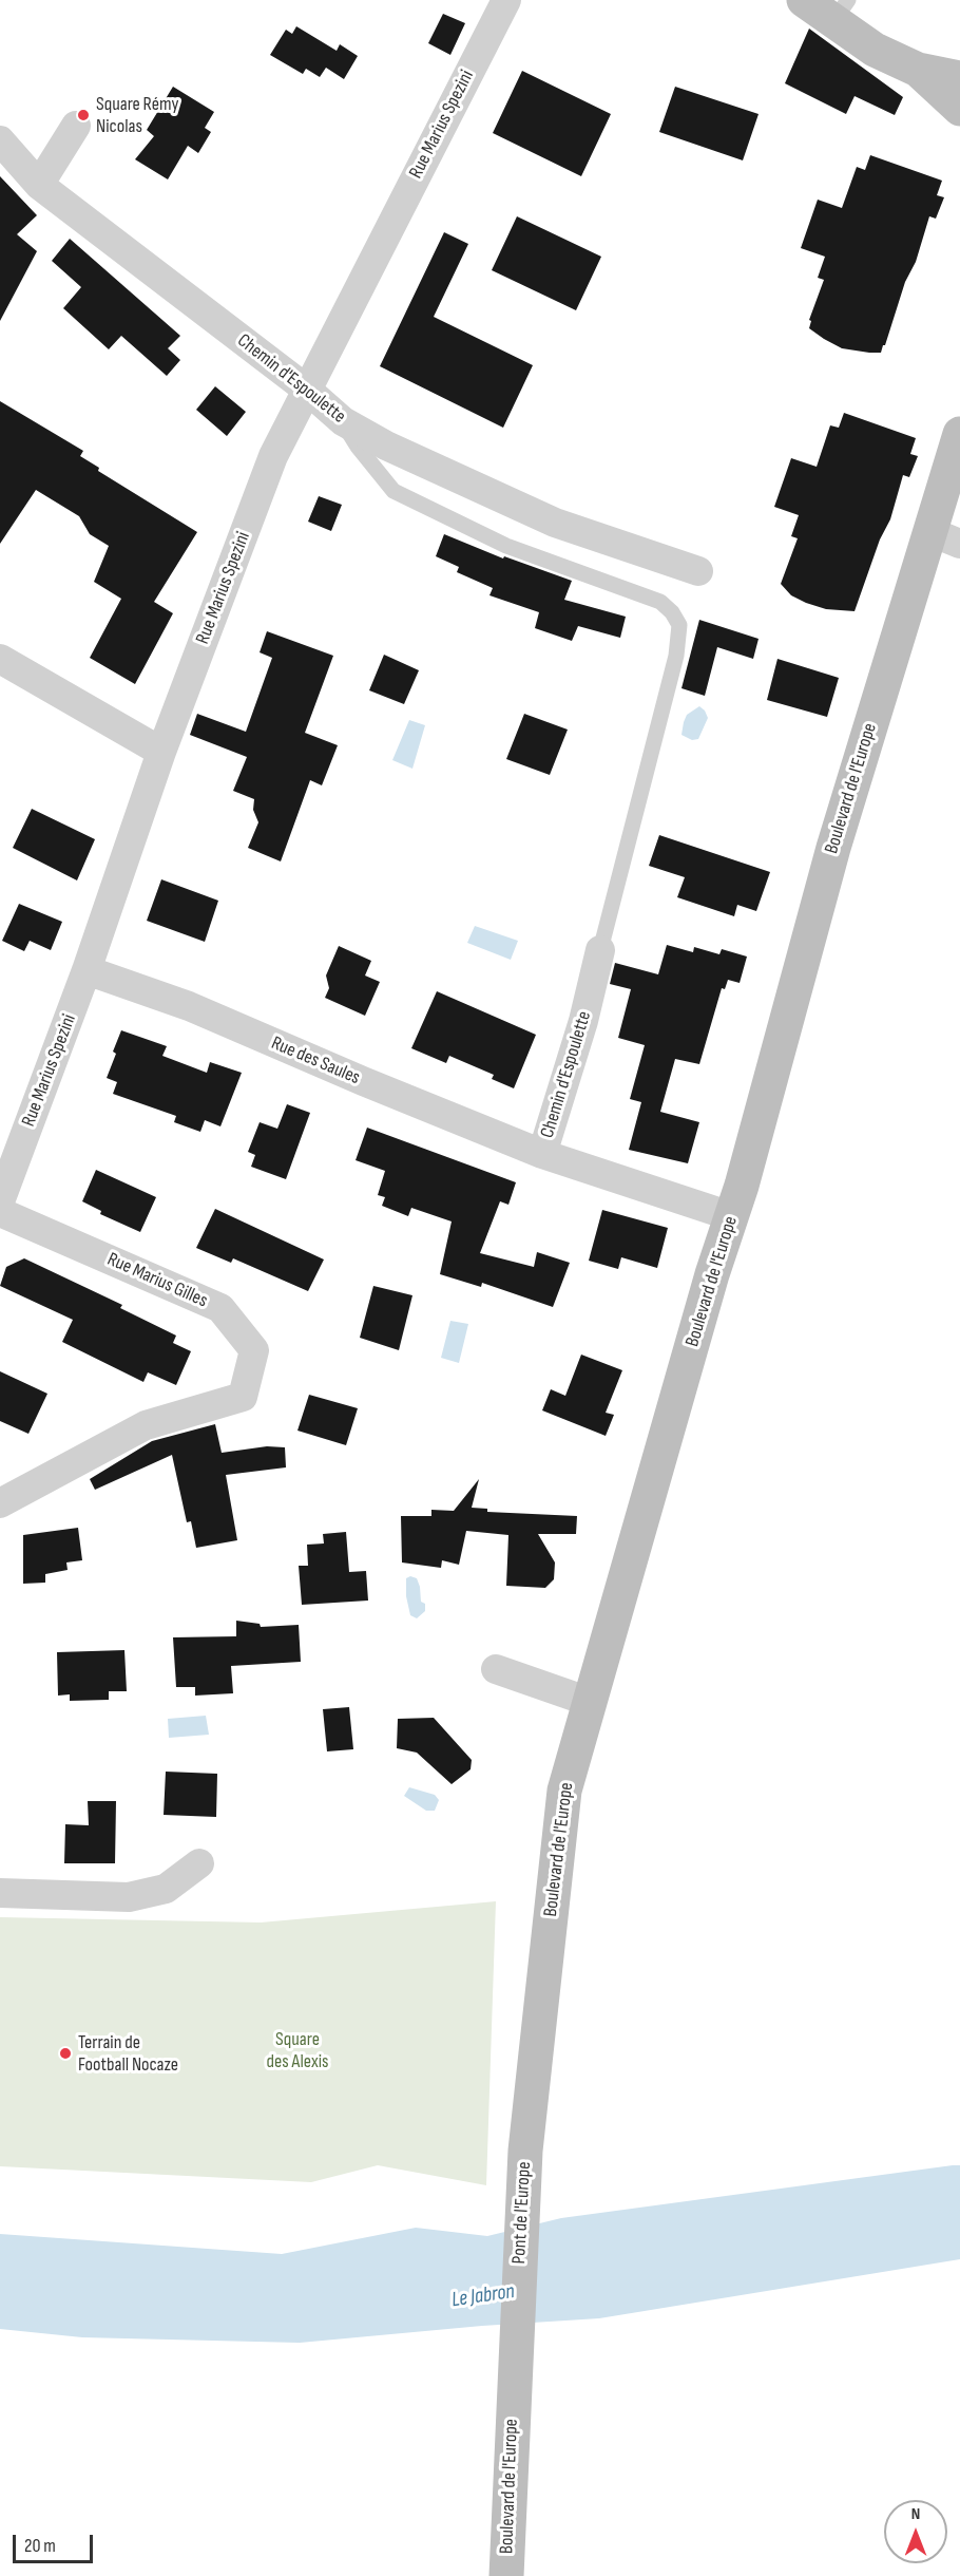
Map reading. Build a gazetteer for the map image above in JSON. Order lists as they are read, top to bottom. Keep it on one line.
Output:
{"streets":{"main road":["Boulevard de l'Europe","Pont de l'Europe"],"street":["Rue Marius Spezini","Chemin d'Espoulette","Rue des Saules","Rue Marius Gilles"]},"crossings":[["Rue Marius Spezini","Chemin d'Espoulette"],["Rue Marius Spezini","Rue des Saules"],["Chemin d'Espoulette","Boulevard de l'Europe"],["Chemin d'Espoulette","Rue des Saules"],["Boulevard de l'Europe","Pont de l'Europe"]],"water":["Le Jabron"],"parks":["Square des Alexis"],"places":["Square Rémy Nicolas","Terrain de Football Nocaze"],"scale_bar":"20 m","north":"top"}
